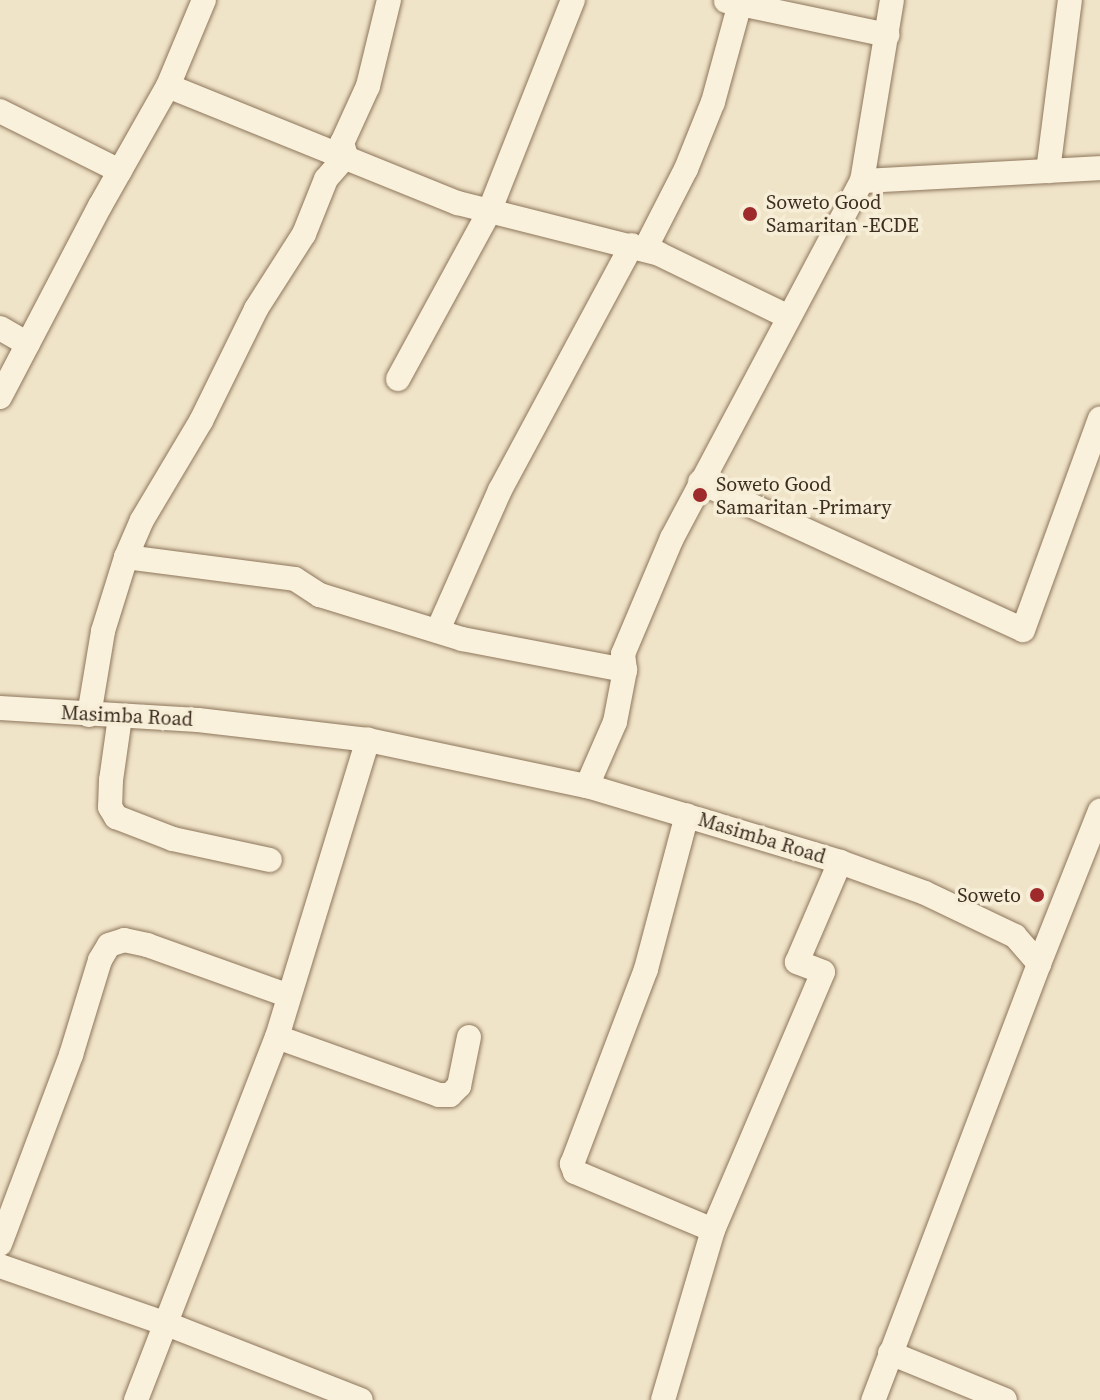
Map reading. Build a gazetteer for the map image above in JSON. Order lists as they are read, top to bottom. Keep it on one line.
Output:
{"streets":{"street":["Masimba Road"]},"places":["Soweto Good Samaritan -ECDE","Soweto Good Samaritan -Primary","Soweto"]}
